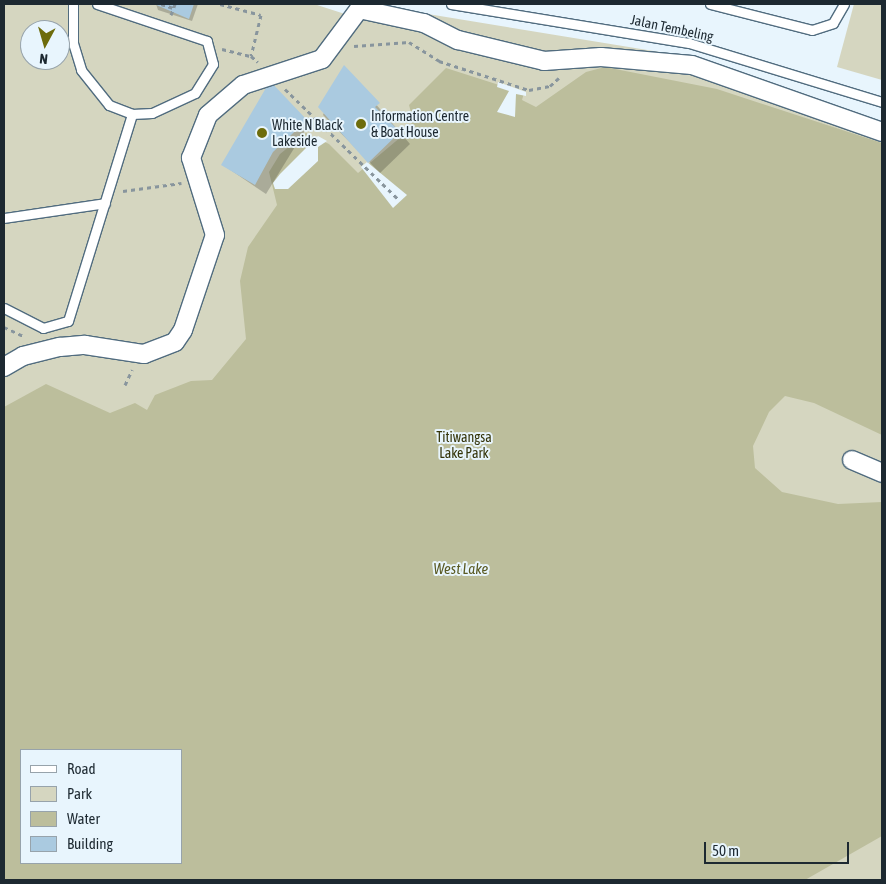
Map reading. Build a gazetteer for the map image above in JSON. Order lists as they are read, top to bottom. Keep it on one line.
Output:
{"streets":{"lane":["Jalan Tembeling"]},"water":["West Lake"],"parks":["Titiwangsa Lake Park"],"places":["Information Centre & Boat House","White N Black Lakeside"],"legend":["Road","Park","Water","Building"],"scale_bar":"50 m","north":"bottom"}
